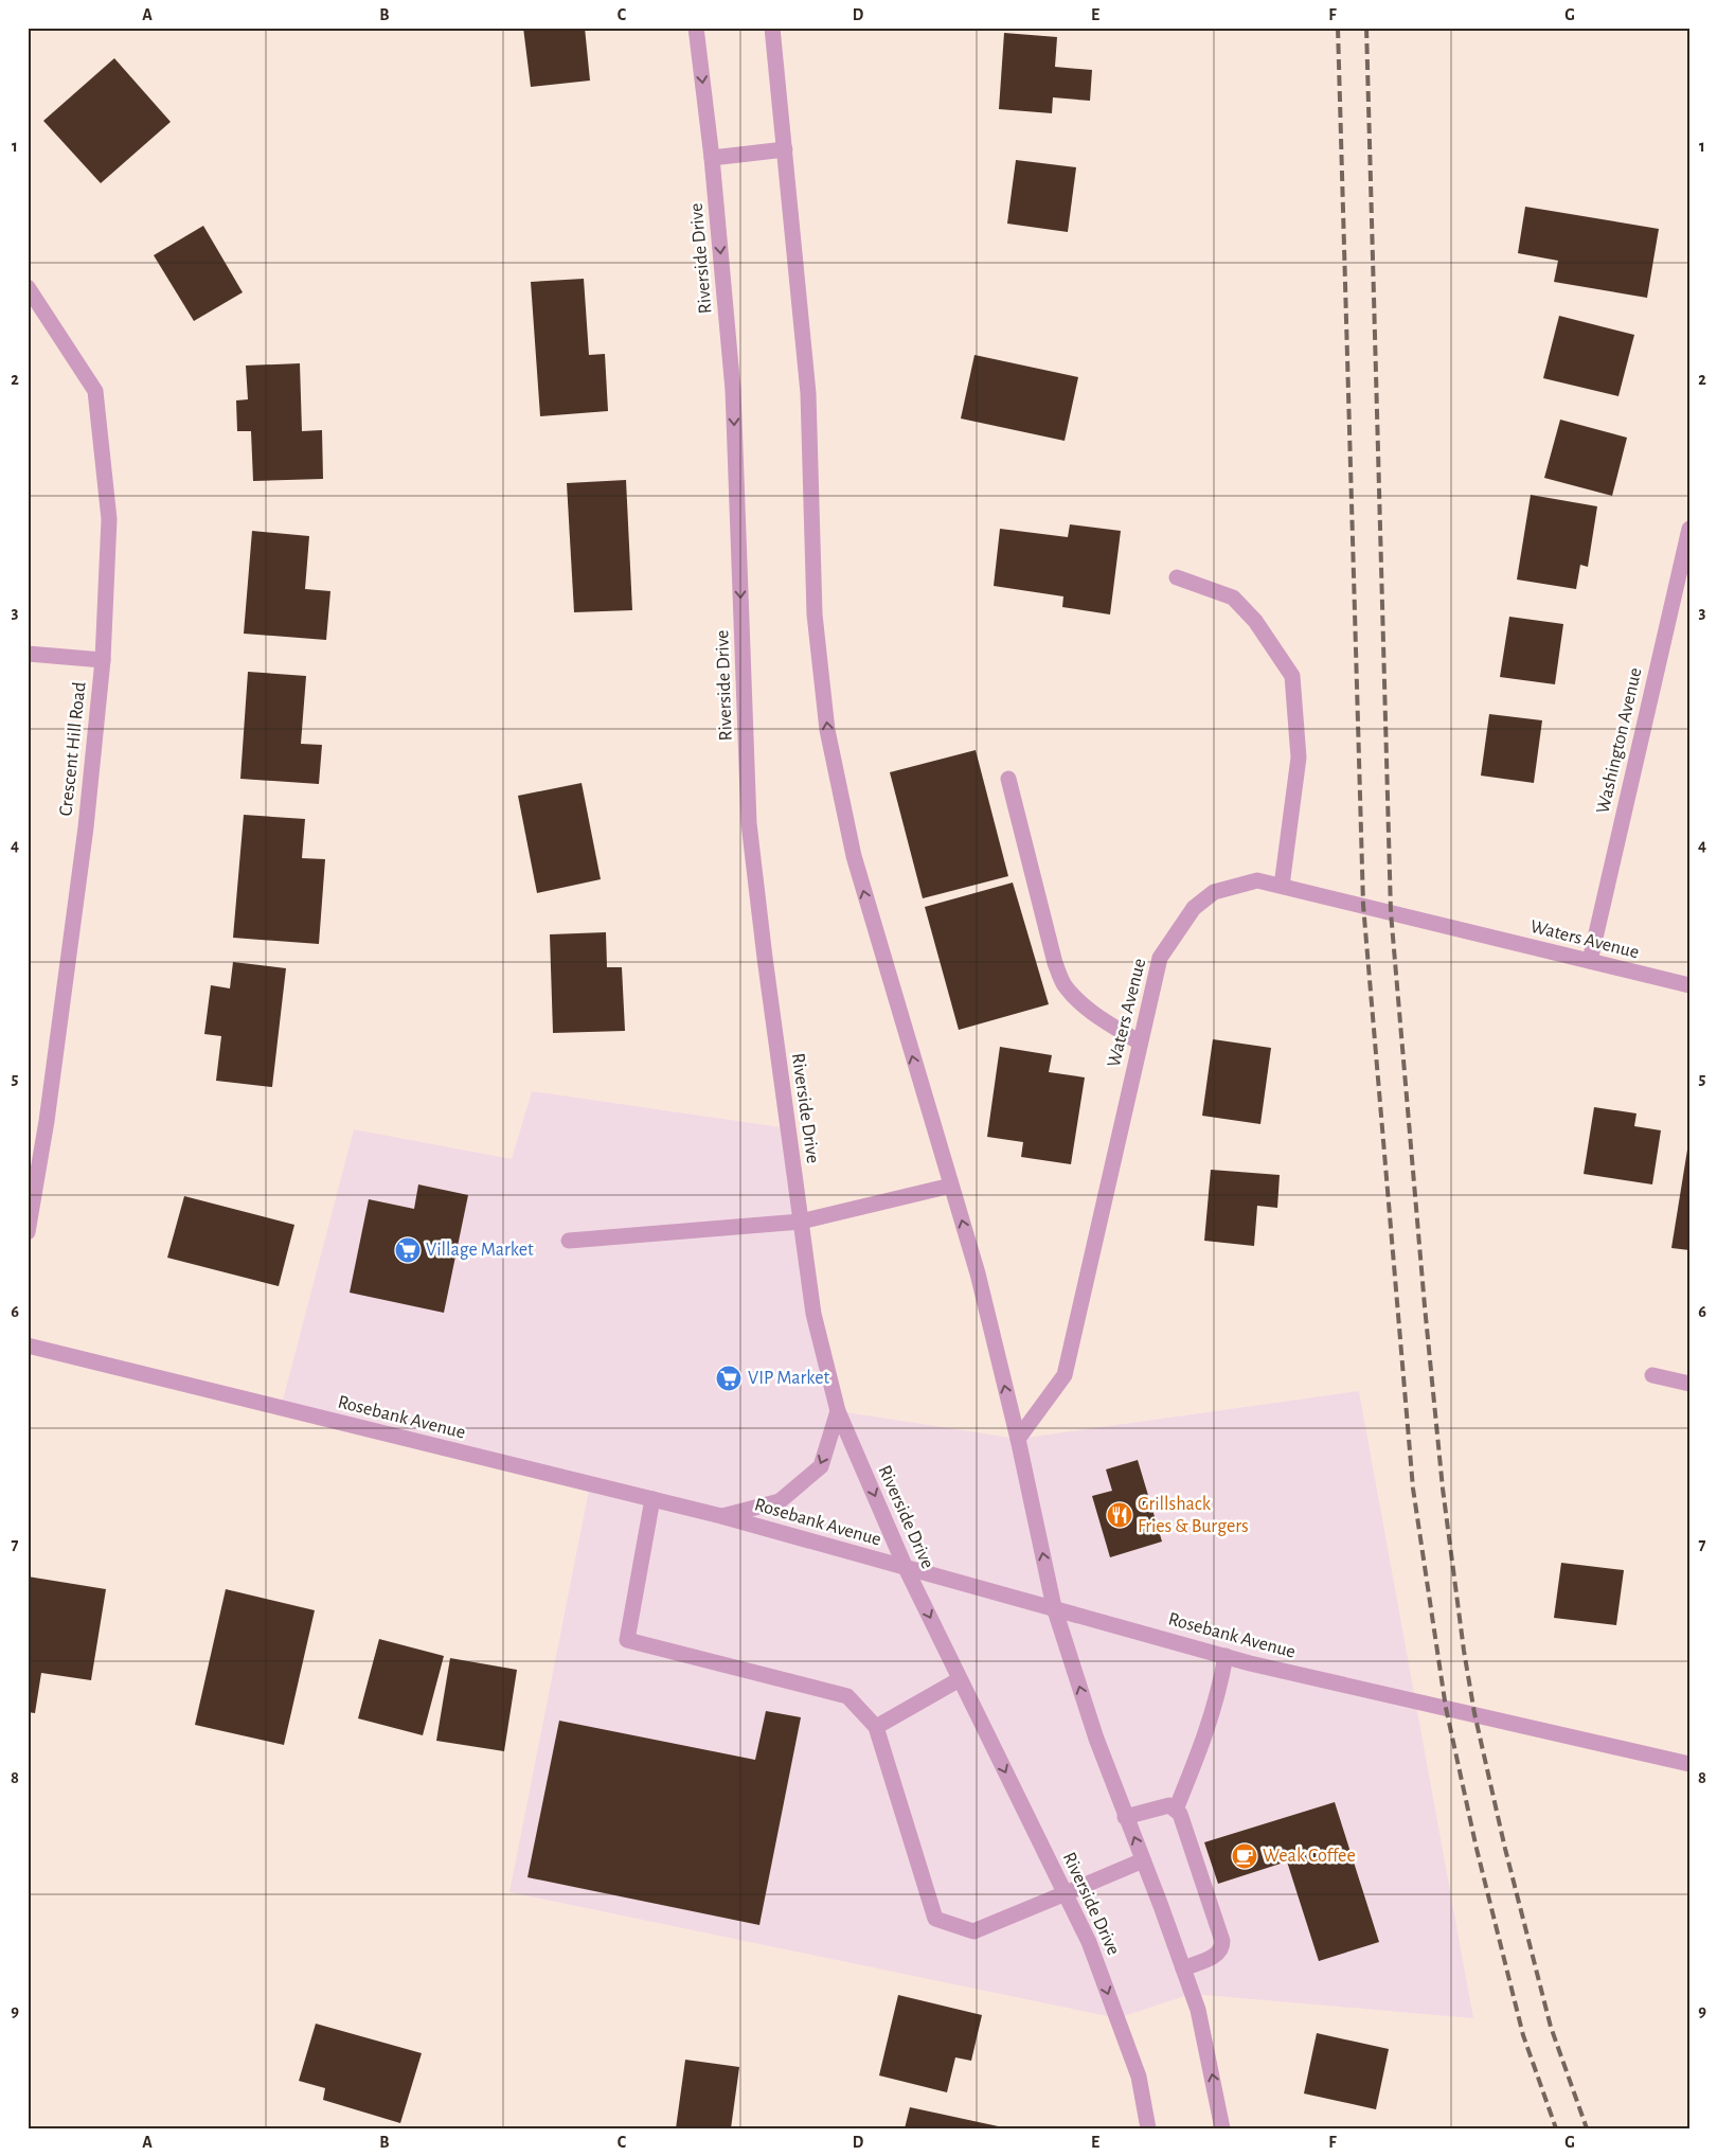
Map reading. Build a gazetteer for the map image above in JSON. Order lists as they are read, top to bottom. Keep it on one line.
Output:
{"streets":{"street":["Riverside Drive","Washington Avenue","Crescent Hill Road","Waters Avenue","Rosebank Avenue"]},"crossings":[["Riverside Drive","Rosebank Avenue"],["Washington Avenue","Waters Avenue"]],"places":{"supermarket":["Village Market","VIP Market"],"restaurant":["Grillshack Fries & Burgers"],"cafe":["Weak Coffee"]},"grid":{"columns":["A","B","C","D","E","F","G"],"rows":["1","2","3","4","5","6","7","8","9"]}}
